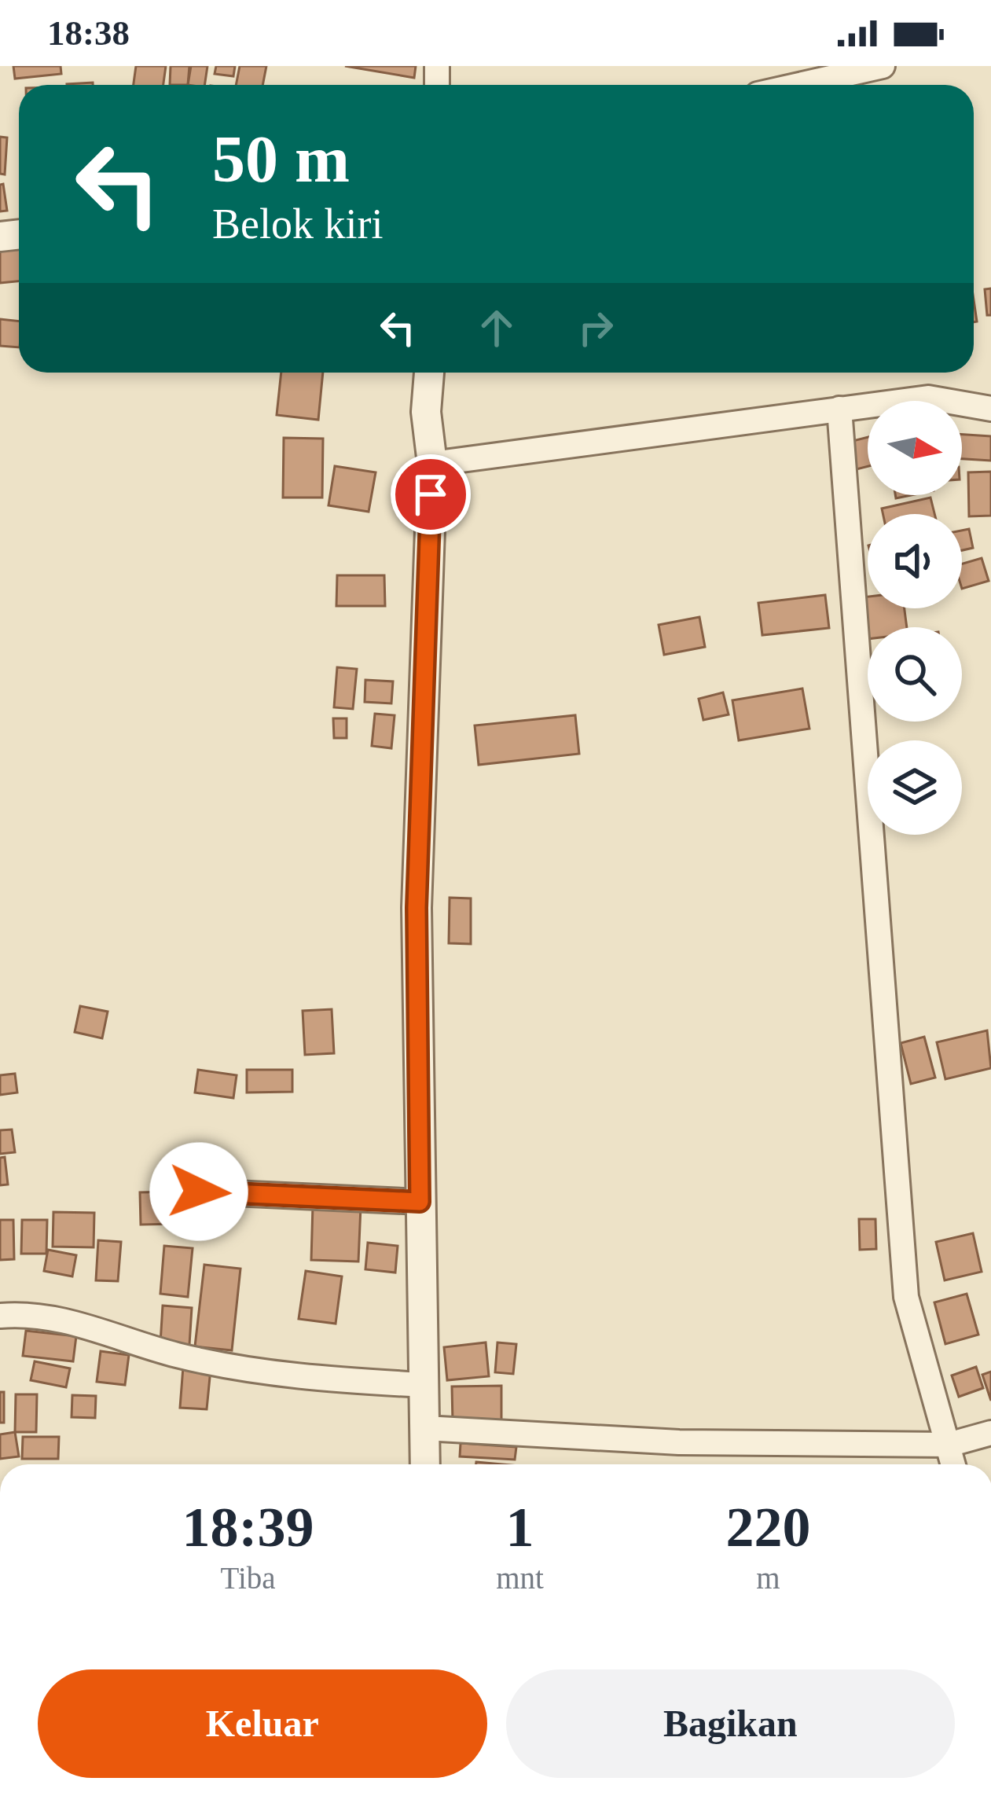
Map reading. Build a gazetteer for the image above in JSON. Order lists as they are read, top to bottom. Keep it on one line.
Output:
{"north":"right","page":{"status":"18:38","turn":["50 m","Belok kiri"],"eta":["18:39","Tiba","1","mnt","220","m"],"buttons":["Keluar","Bagikan"]}}
